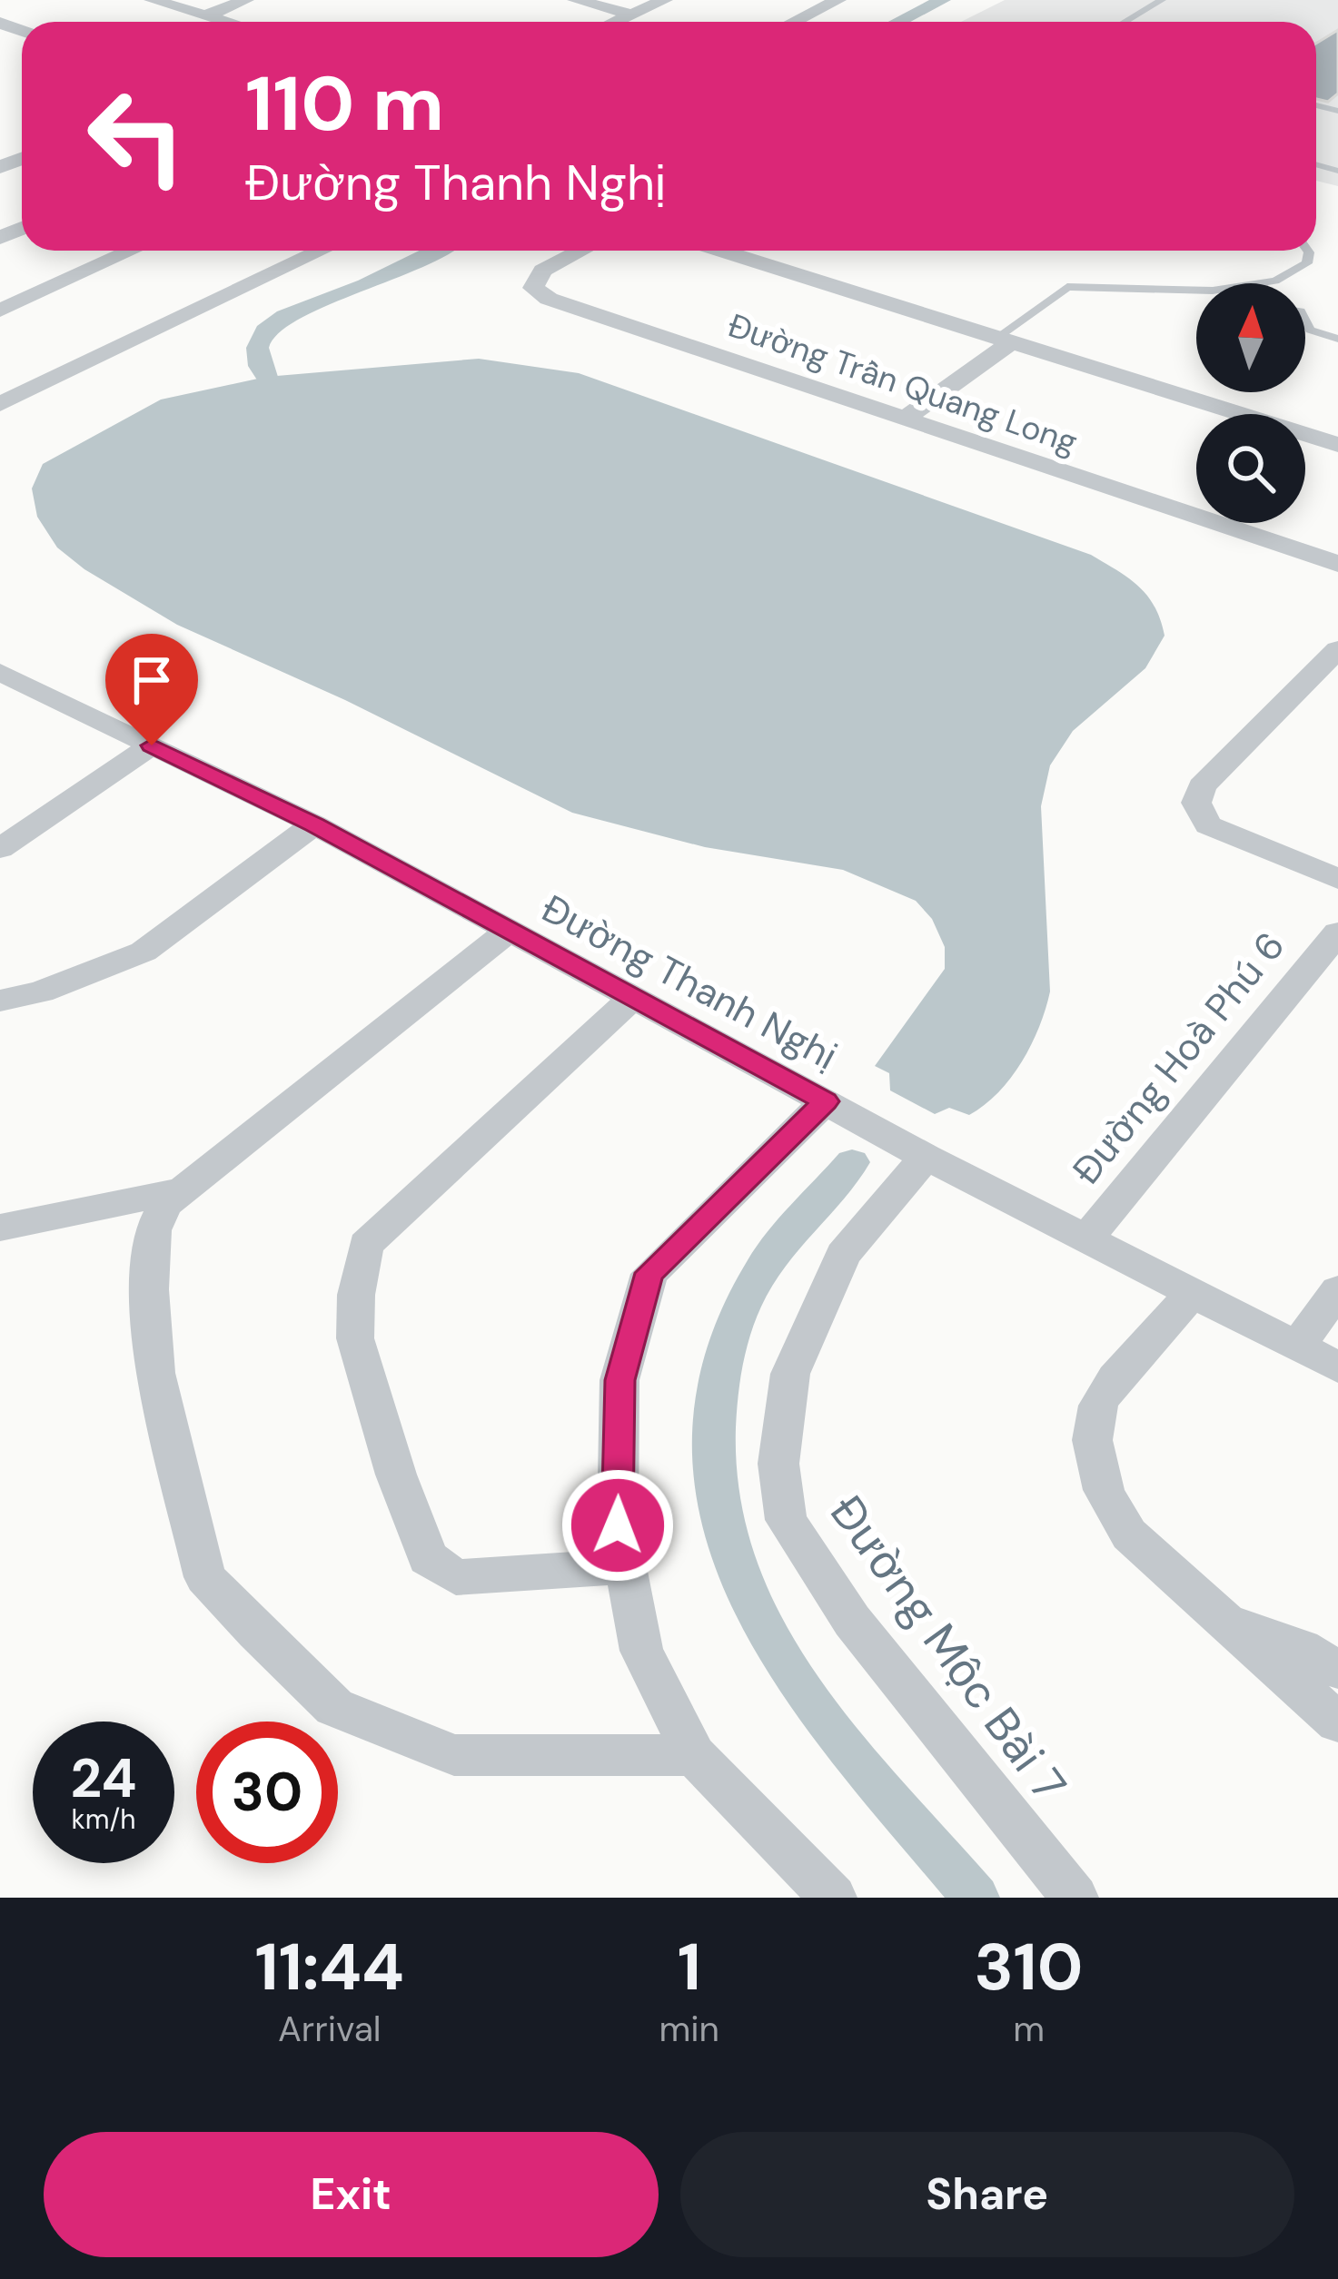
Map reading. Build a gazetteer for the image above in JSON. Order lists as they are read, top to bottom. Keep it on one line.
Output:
{"streets":{"street":["Đường Trần Quang Long","Đường Thanh Nghị","Đường Hoà Phú 6","Đường Mộc Bài 7"]},"crossings":[["Đường Thanh Nghị","Đường Hoà Phú 6"],["Đường Thanh Nghị","Đường Mộc Bài 7"]],"north":"top","page":{"turn":["110 m","Đường Thanh Nghị"],"speed":"24 km/h","limit":"30","eta":["11:44","Arrival","1","min","310","m"],"buttons":["Exit","Share"]}}
